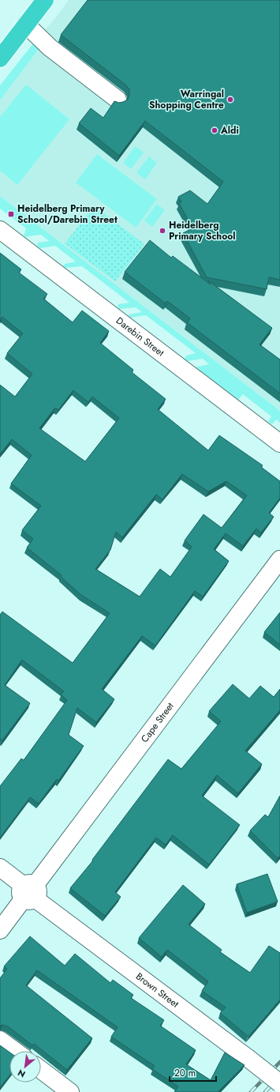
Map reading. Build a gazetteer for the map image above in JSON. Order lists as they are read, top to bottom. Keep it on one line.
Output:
{"streets":{"street":["Darebin Street","Cape Street","Brown Street"]},"crossings":[["Cape Street","Brown Street"]],"places":{"other":["Warringal Shopping Centre","Aldi","Heidelberg Primary School"],"transit":["Heidelberg Primary School/Darebin Street"]},"scale_bar":"20 m","north":"bottom left"}
